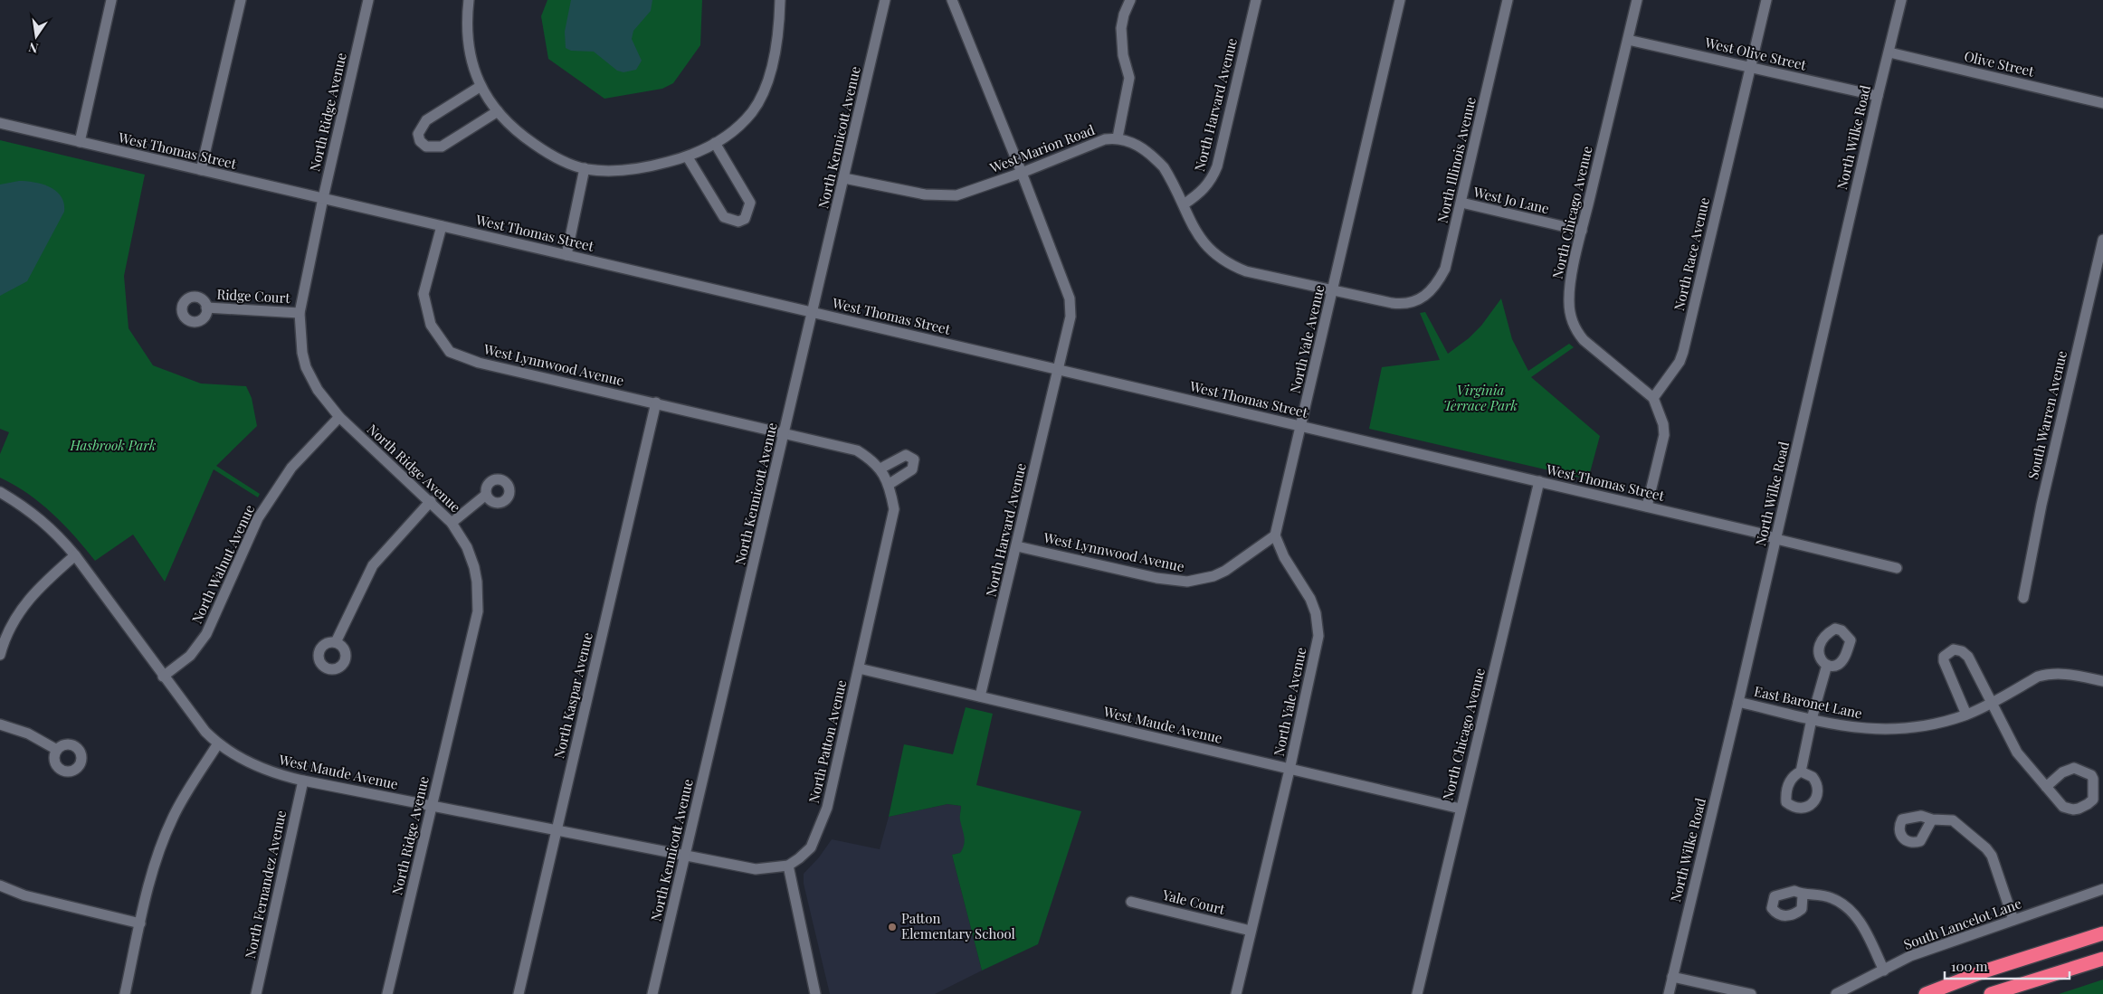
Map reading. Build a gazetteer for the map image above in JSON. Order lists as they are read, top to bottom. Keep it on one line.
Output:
{"streets":{"street":["West Olive Street","Olive Street","North Harvard Avenue","North Ridge Avenue","North Kennicott Avenue","North Wilke Road","West Marion Road","West Thomas Street","North Illinois Avenue","West Jo Lane","North Chicago Avenue","North Race Avenue","Ridge Court","North Yale Avenue","West Lynnwood Avenue","South Warren Avenue","North Walnut Avenue","North Kaspar Avenue","East Baronet Lane","West Maude Avenue","North Patton Avenue","North Fernandez Avenue","Yale Court","South Lancelot Lane"]},"crossings":[["West Olive Street","North Wilke Road"],["West Olive Street","North Chicago Avenue"],["West Olive Street","North Race Avenue"],["Olive Street","North Wilke Road"],["North Harvard Avenue","West Marion Road"],["North Harvard Avenue","West Thomas Street"],["North Harvard Avenue","West Lynnwood Avenue"],["North Harvard Avenue","West Maude Avenue"],["North Ridge Avenue","West Thomas Street"],["North Ridge Avenue","Ridge Court"],["North Ridge Avenue","North Walnut Avenue"],["North Ridge Avenue","West Maude Avenue"],["North Kennicott Avenue","West Marion Road"],["North Kennicott Avenue","West Thomas Street"],["North Kennicott Avenue","West Lynnwood Avenue"],["North Kennicott Avenue","West Maude Avenue"],["North Kennicott Avenue","North Patton Avenue"],["North Wilke Road","West Thomas Street"],["North Wilke Road","East Baronet Lane"],["West Thomas Street","North Chicago Avenue"],["West Thomas Street","North Yale Avenue"],["West Thomas Street","West Lynnwood Avenue"],["North Illinois Avenue","West Jo Lane"],["North Illinois Avenue","North Yale Avenue"],["West Jo Lane","North Chicago Avenue"],["North Chicago Avenue","North Race Avenue"],["North Chicago Avenue","West Maude Avenue"],["North Yale Avenue","West Lynnwood Avenue"],["North Yale Avenue","West Maude Avenue"],["North Yale Avenue","Yale Court"],["West Lynnwood Avenue","North Kaspar Avenue"],["West Lynnwood Avenue","North Patton Avenue"],["North Walnut Avenue","West Maude Avenue"],["North Kaspar Avenue","West Maude Avenue"],["West Maude Avenue","North Patton Avenue"],["West Maude Avenue","North Fernandez Avenue"]],"parks":["Virginia Terrace Park","Hasbrook Park"],"places":["Patton Elementary School"],"scale_bar":"100 m","north":"bottom"}
